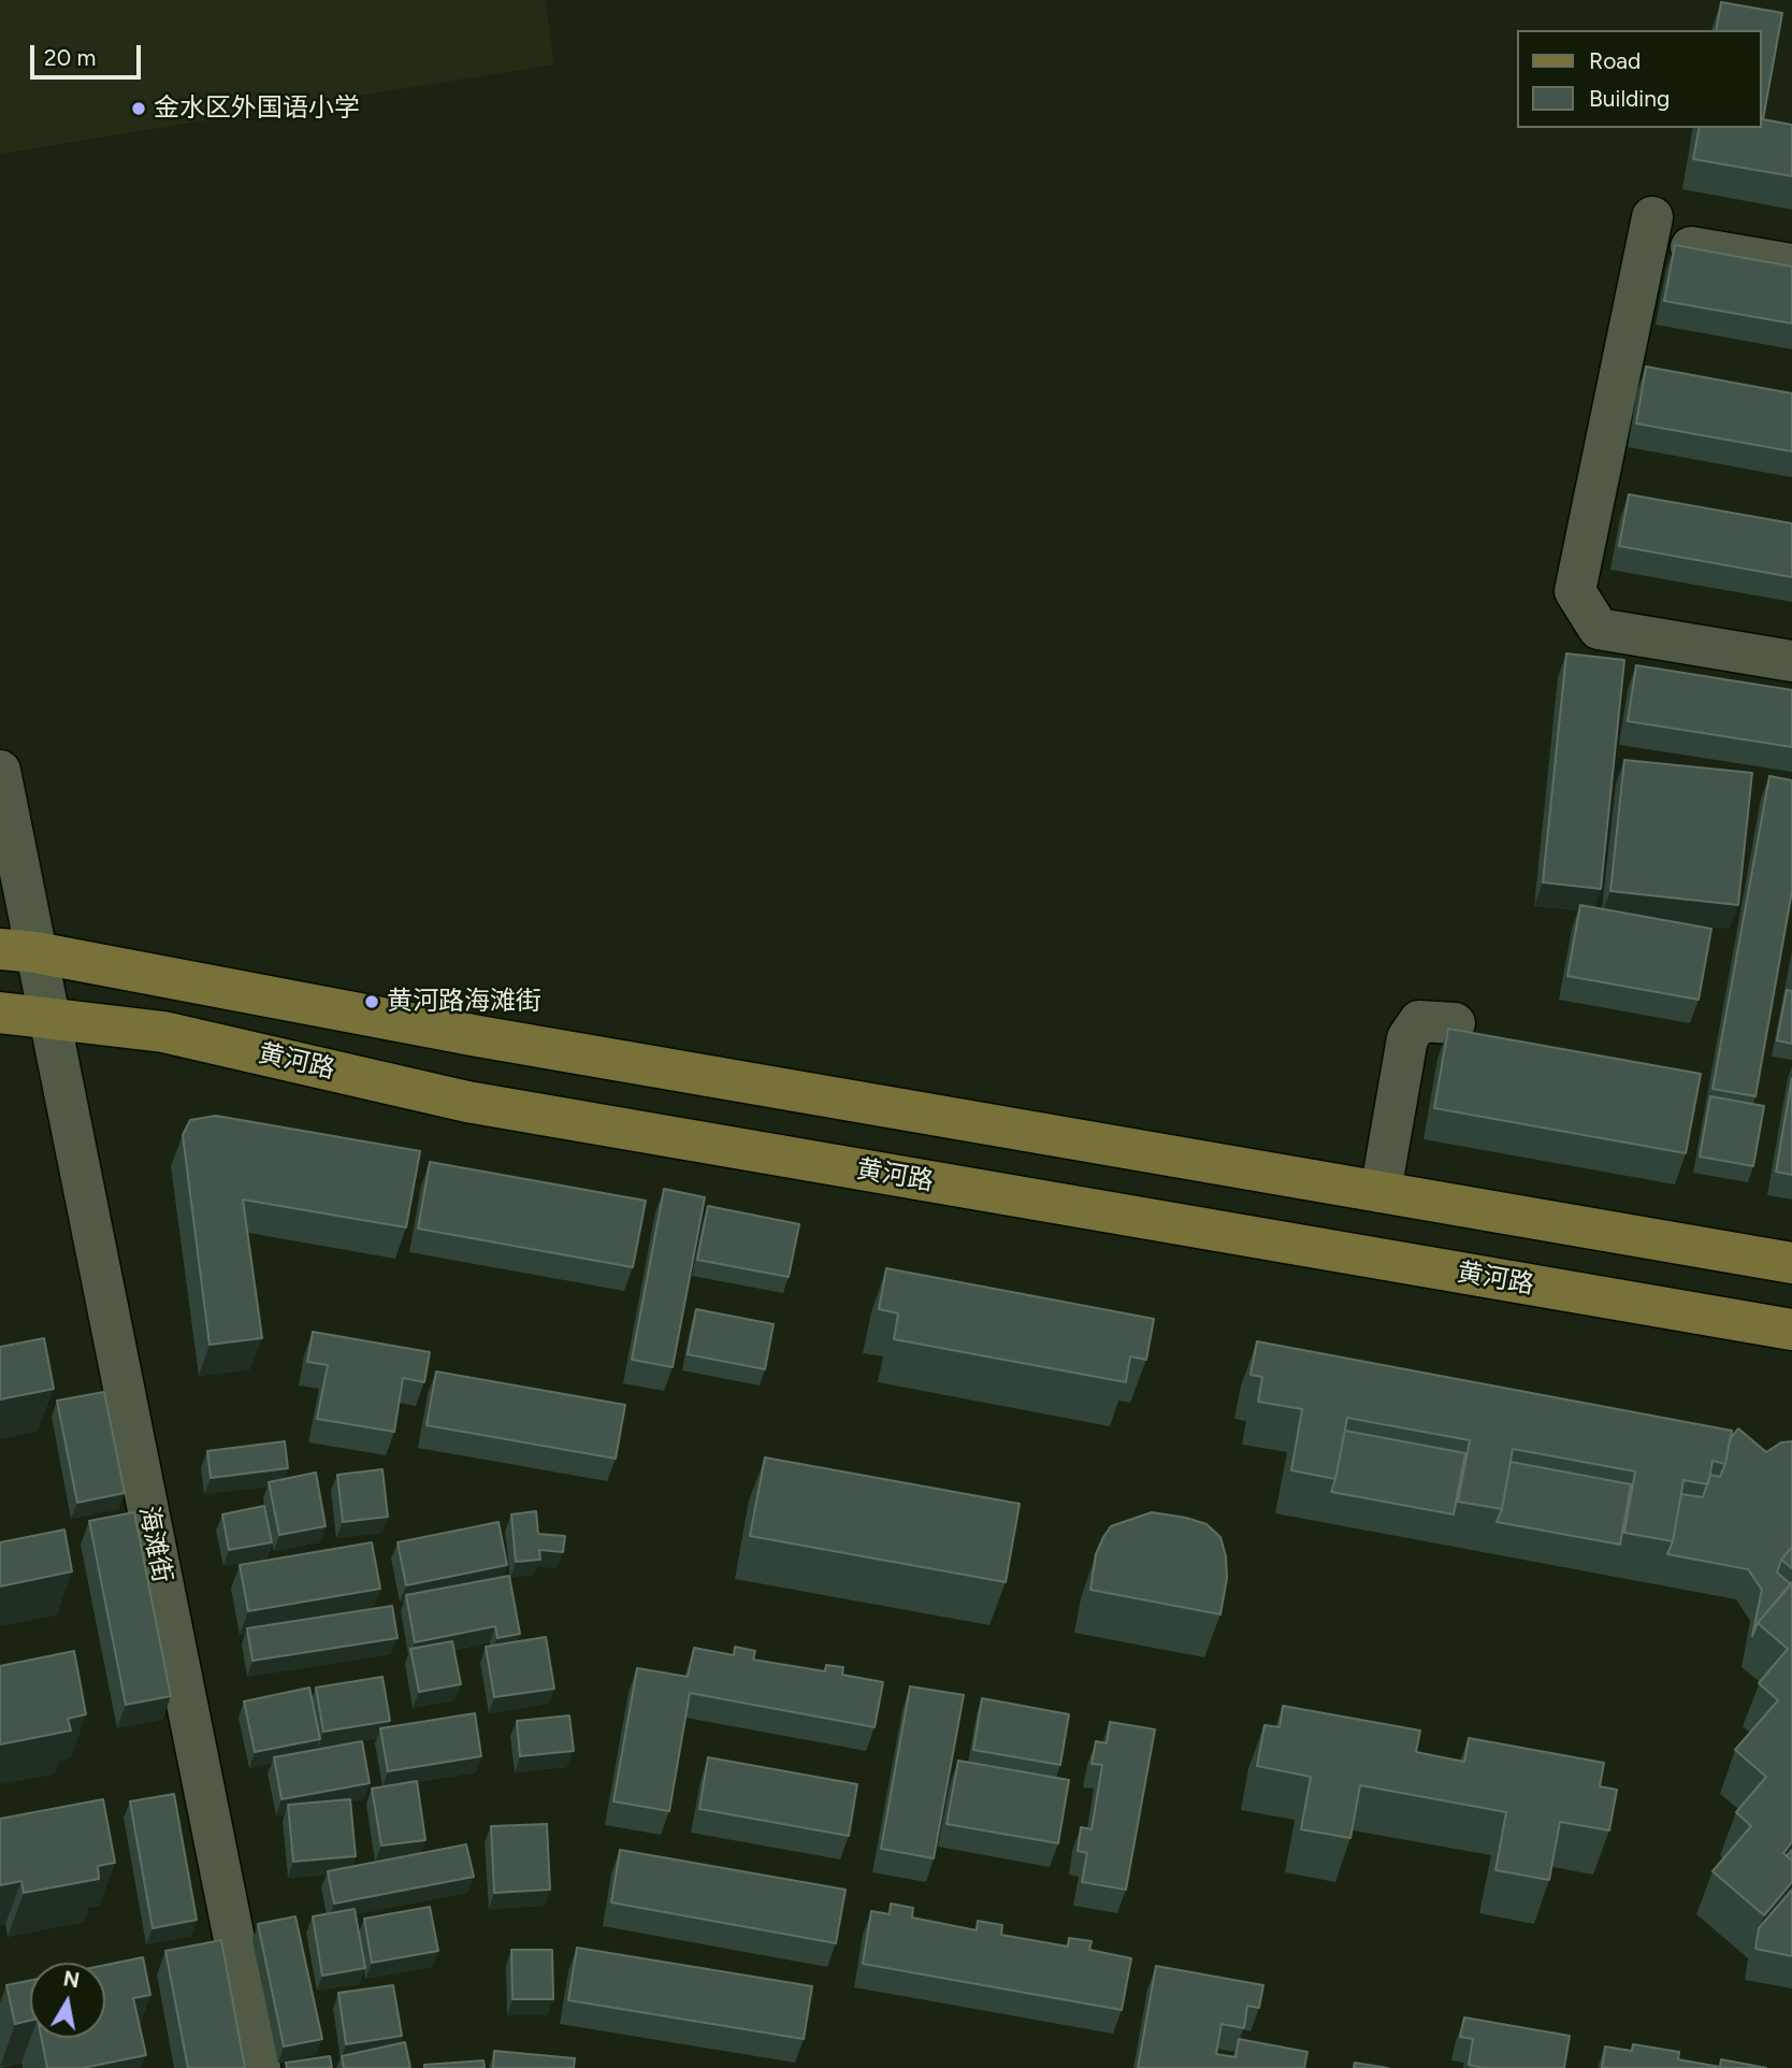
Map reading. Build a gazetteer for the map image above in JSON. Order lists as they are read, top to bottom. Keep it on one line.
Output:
{"streets":{"main road":["黄河路"],"street":["海滩街"]},"crossings":[["黄河路","海滩街"]],"places":["金水区外国语小学","黄河路海滩街"],"legend":["Road","Building"],"scale_bar":"20 m","north":"top"}
